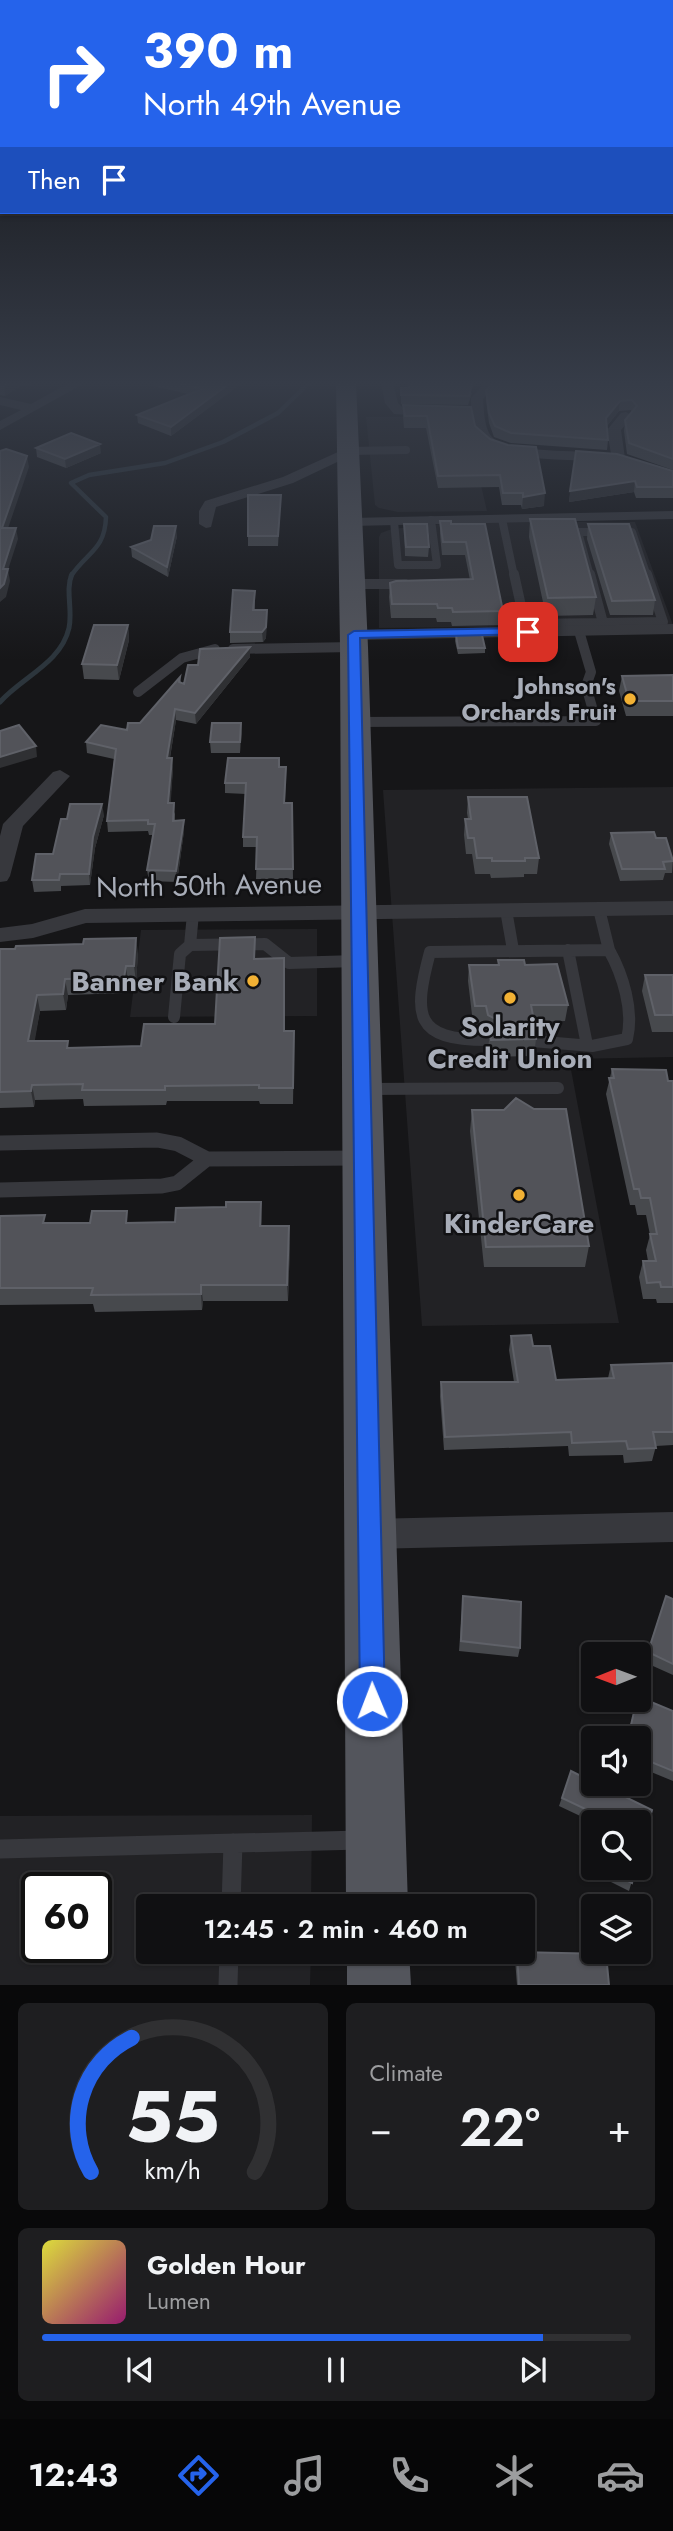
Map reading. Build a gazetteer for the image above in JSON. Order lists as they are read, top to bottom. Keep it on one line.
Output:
{"streets":{"street":["North 50th Avenue"]},"places":["Johnson's Orchards Fruit","Banner Bank","Solarity Credit Union","KinderCare"],"north":"left","page":{"turn":["390 m","North 49th Avenue"],"then":"Then","limit":"60","trip":"12:45 · 2 min · 460 m","tile":"Climate","heat":["−","22°","+"],"song":["Golden Hour","Lumen"],"tabs":"12:43","gauge":["55","km/h"]}}
